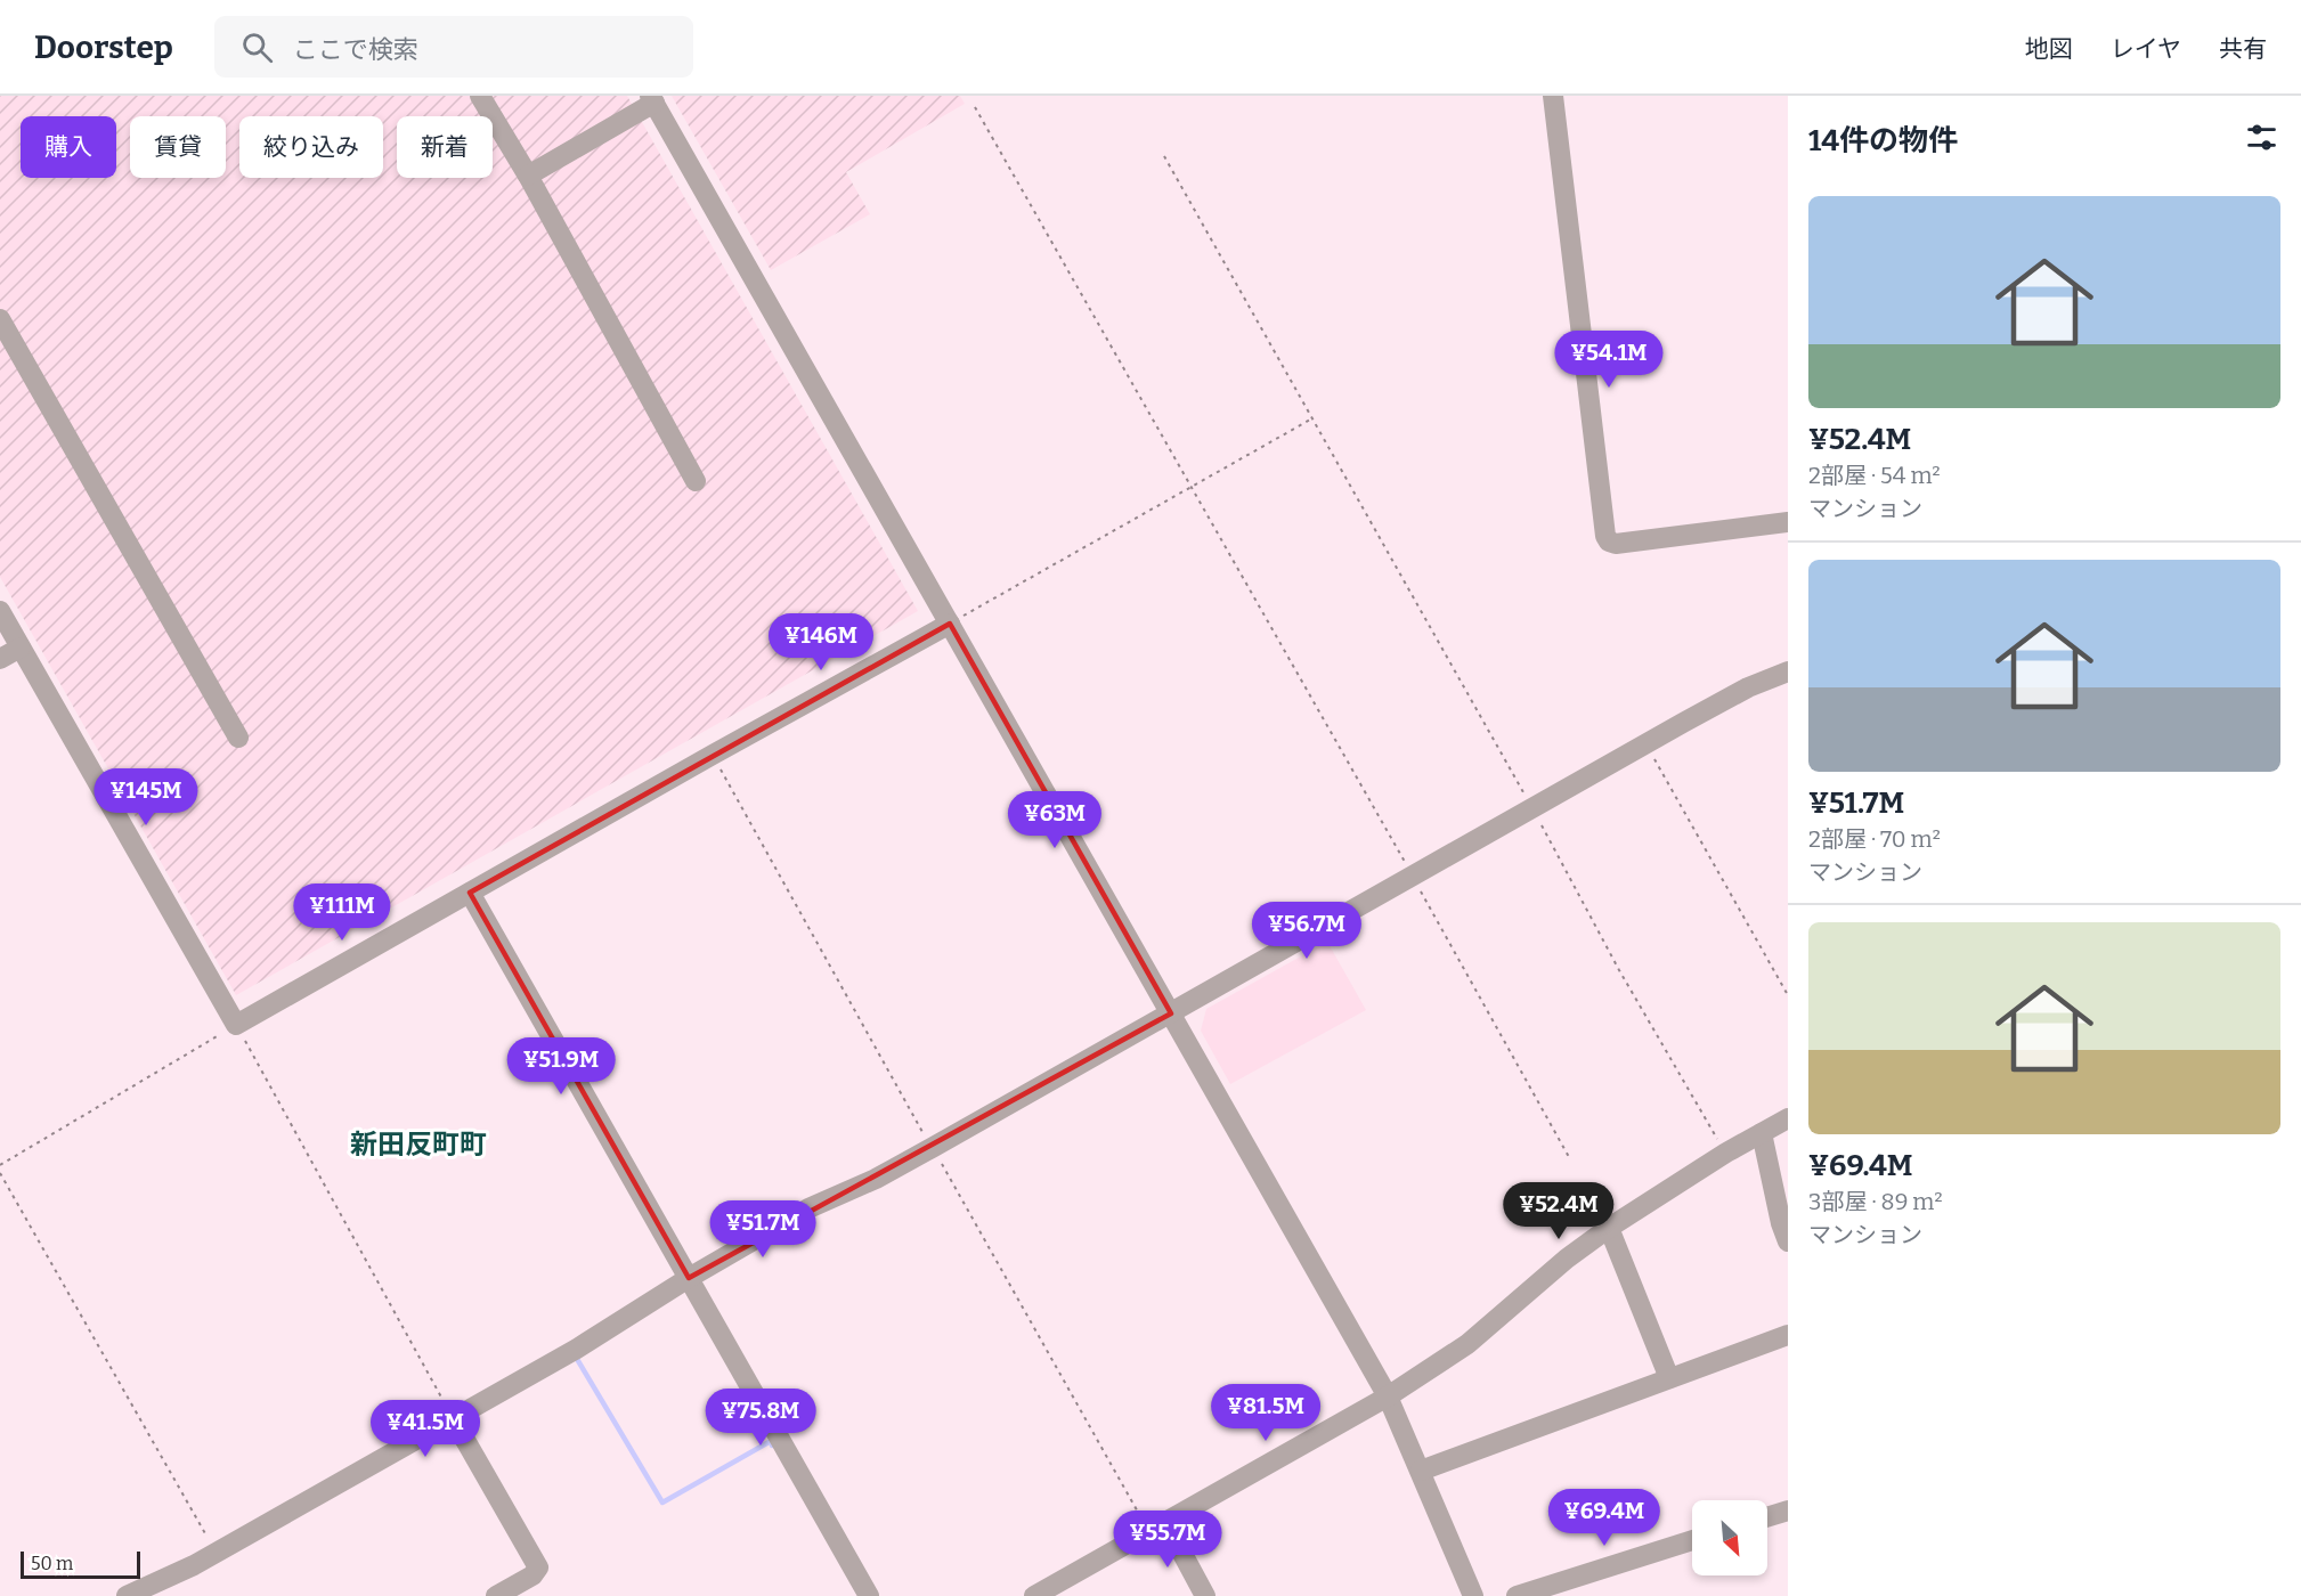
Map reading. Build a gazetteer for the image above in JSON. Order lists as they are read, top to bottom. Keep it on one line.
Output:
{"districts":["新田反町町"],"scale_bar":"50 m","north":"bottom right","page":{"header":"Doorstep","search":"ここで検索","nav":["地図","レイヤ","共有"],"heading":"14件の物件","chip":["購入","賃貸","絞り込み","新着"],"list":[{"name":"¥52.4M","note":"2部屋 · 54 m² · マンション"},{"name":"¥51.7M","note":"2部屋 · 70 m² · マンション"},{"name":"¥69.4M","note":"3部屋 · 89 m² · マンション"}],"price":["¥54.1M","¥146M","¥145M","¥63M","¥111M","¥56.7M","¥51.9M","¥52.4M","¥51.7M","¥81.5M","¥75.8M","¥41.5M","¥69.4M","¥55.7M"],"scale":"50 m"}}
